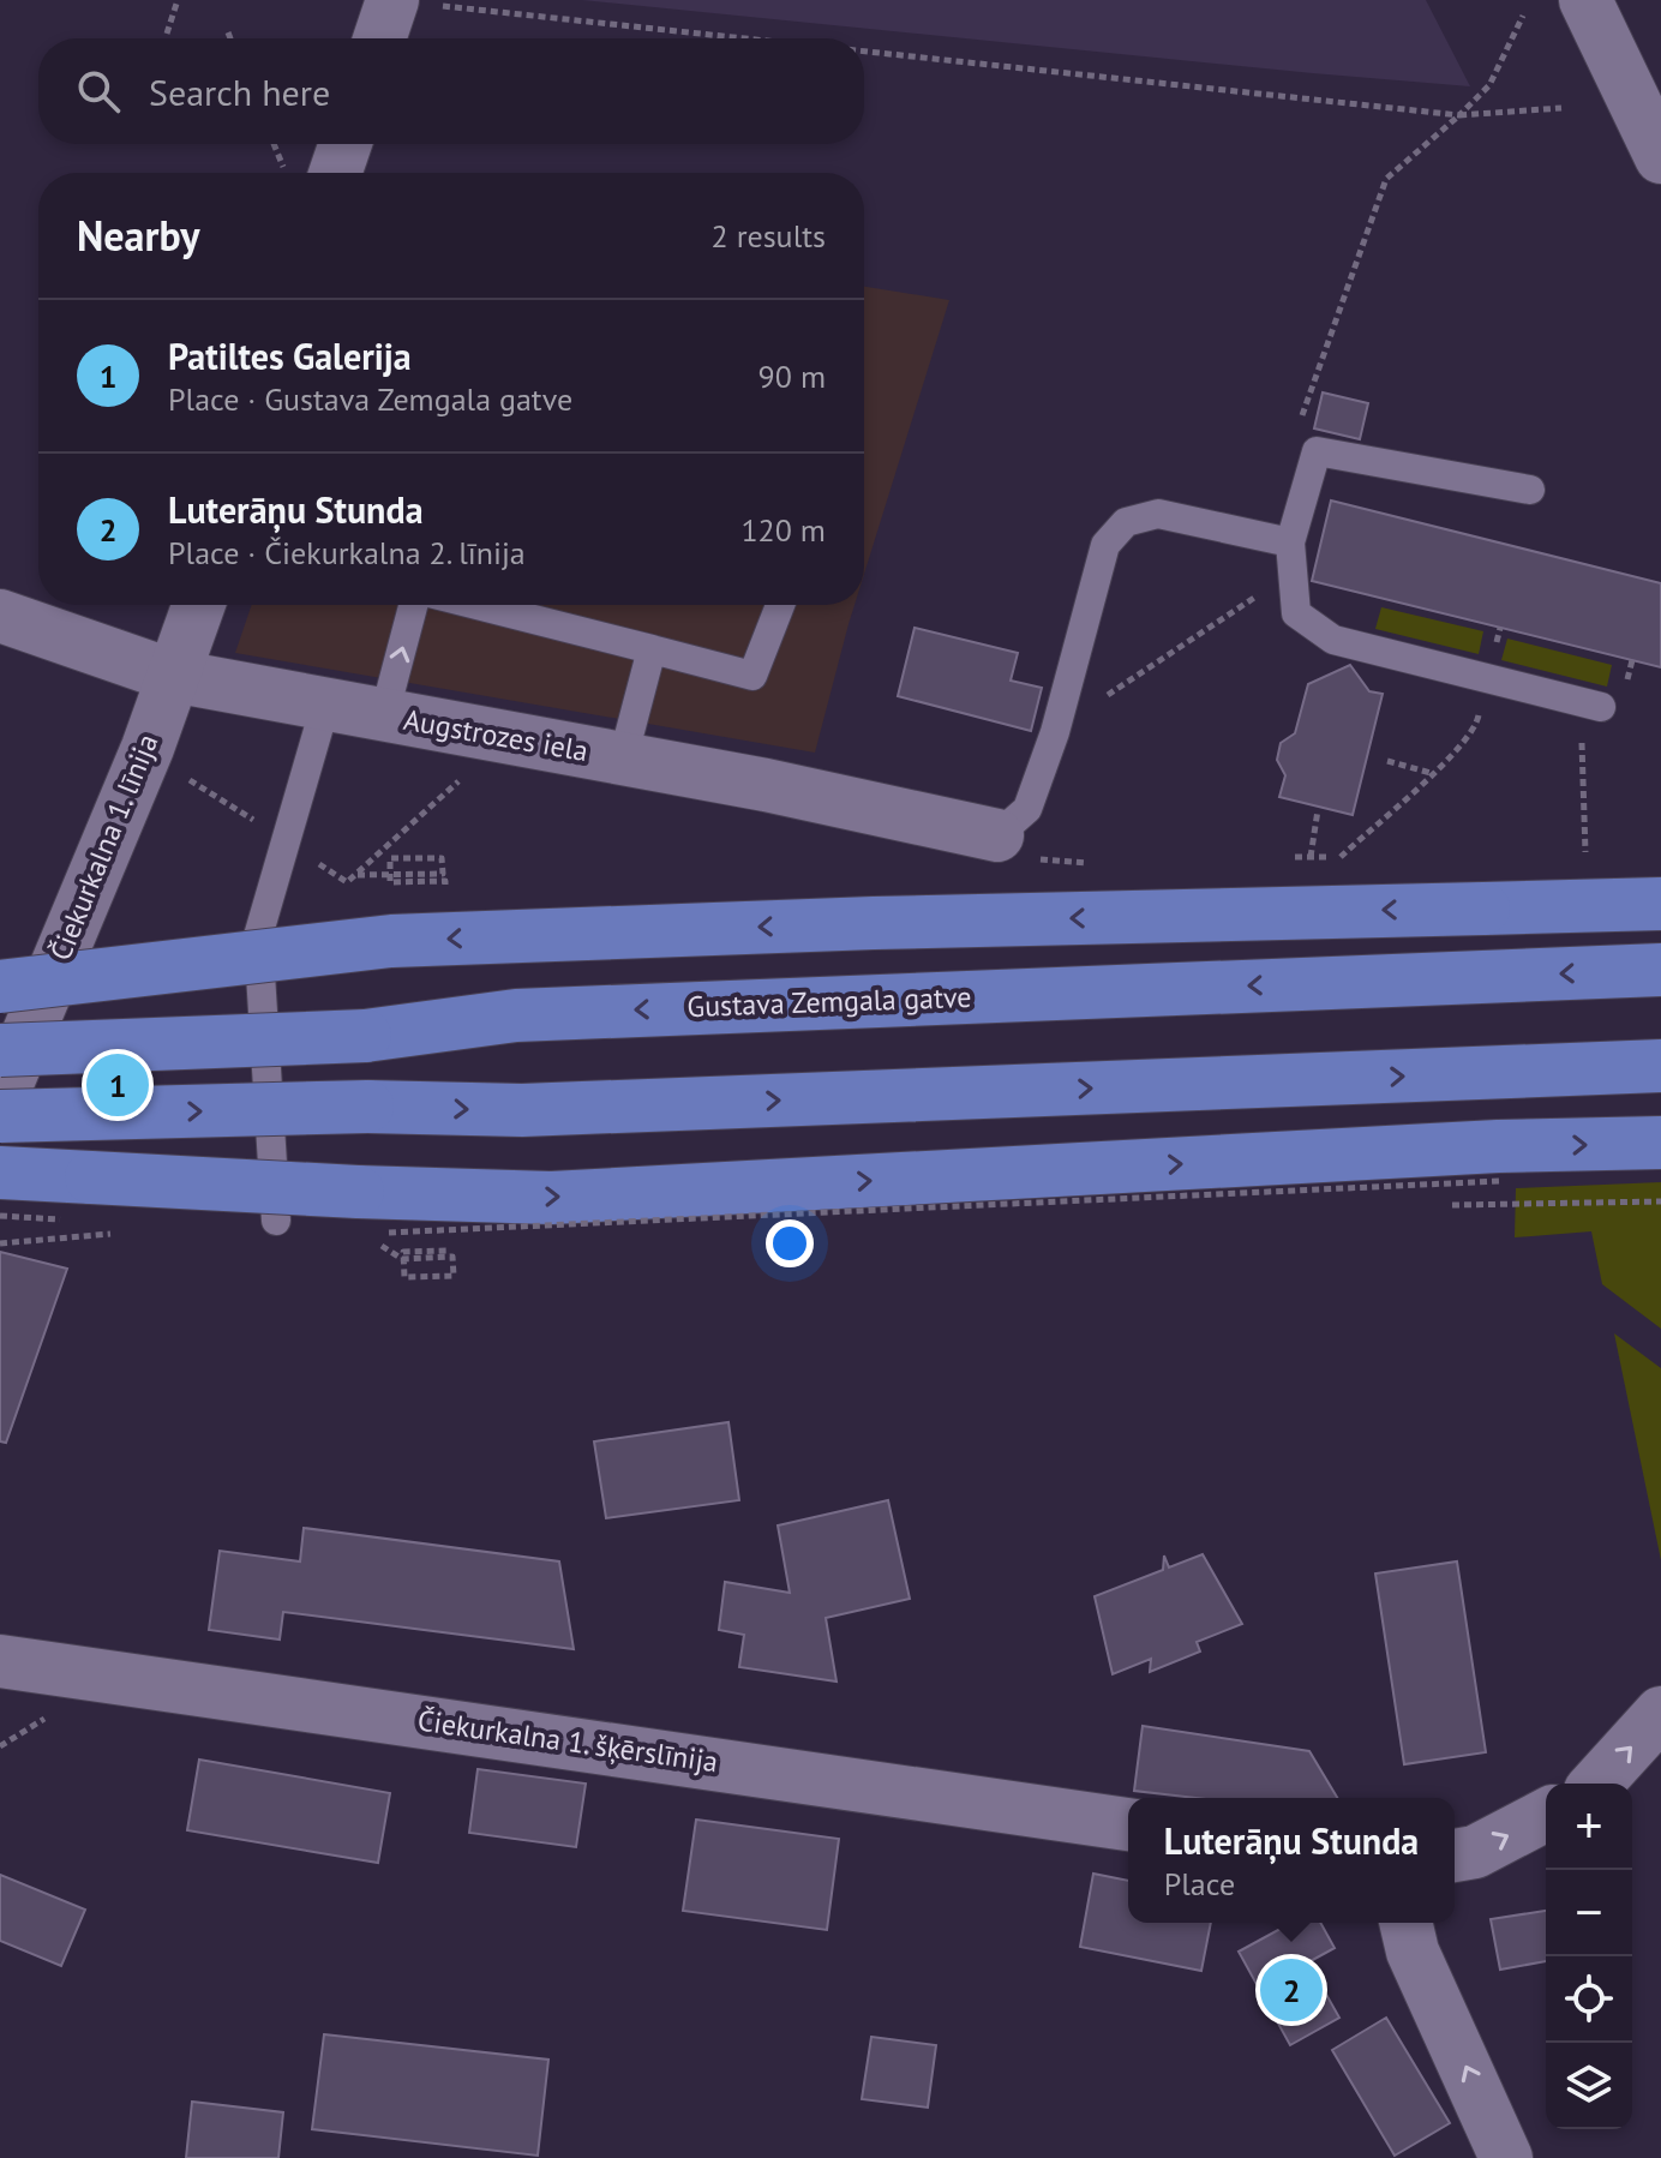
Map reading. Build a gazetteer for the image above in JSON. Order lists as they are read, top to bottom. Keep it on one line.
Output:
{"streets":{"main road":["Gustava Zemgala gatve"],"street":["Augstrozes iela","Čiekurkalna 1. līnija","Čiekurkalna 1. šķērslīnija"]},"crossings":[["Augstrozes iela","Čiekurkalna 1. līnija"]],"page":{"search":"Search here","heading":["Nearby","2 results"],"list":[{"mark":"1","name":"Patiltes Galerija","note":"Place · Gustava Zemgala gatve","value":"90 m"},{"mark":"2","name":"Luterāņu Stunda","note":"Place · Čiekurkalna 2. līnija","value":"120 m"}],"pins":["1","2"],"map_buttons":["+","−"],"popup":["Luterāņu Stunda","Place"]}}
